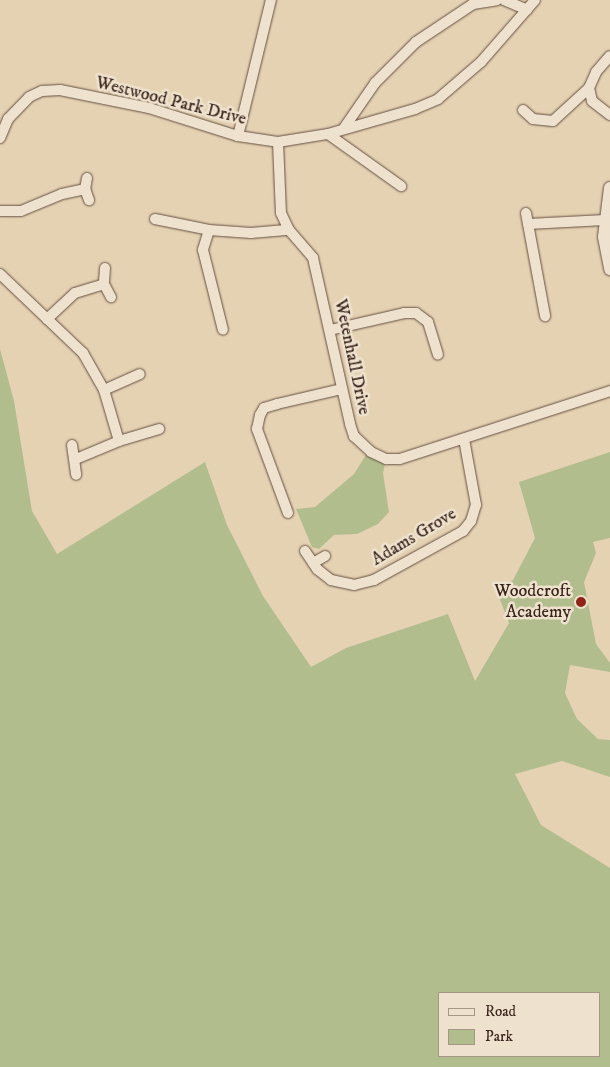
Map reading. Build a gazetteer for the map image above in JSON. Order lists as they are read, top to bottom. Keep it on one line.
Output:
{"streets":{"street":["Westwood Park Drive","Wetenhall Drive","Adams Grove"]},"crossings":[["Westwood Park Drive","Wetenhall Drive"],["Wetenhall Drive","Adams Grove"]],"places":["Woodcroft Academy"],"legend":["Road","Park"]}
